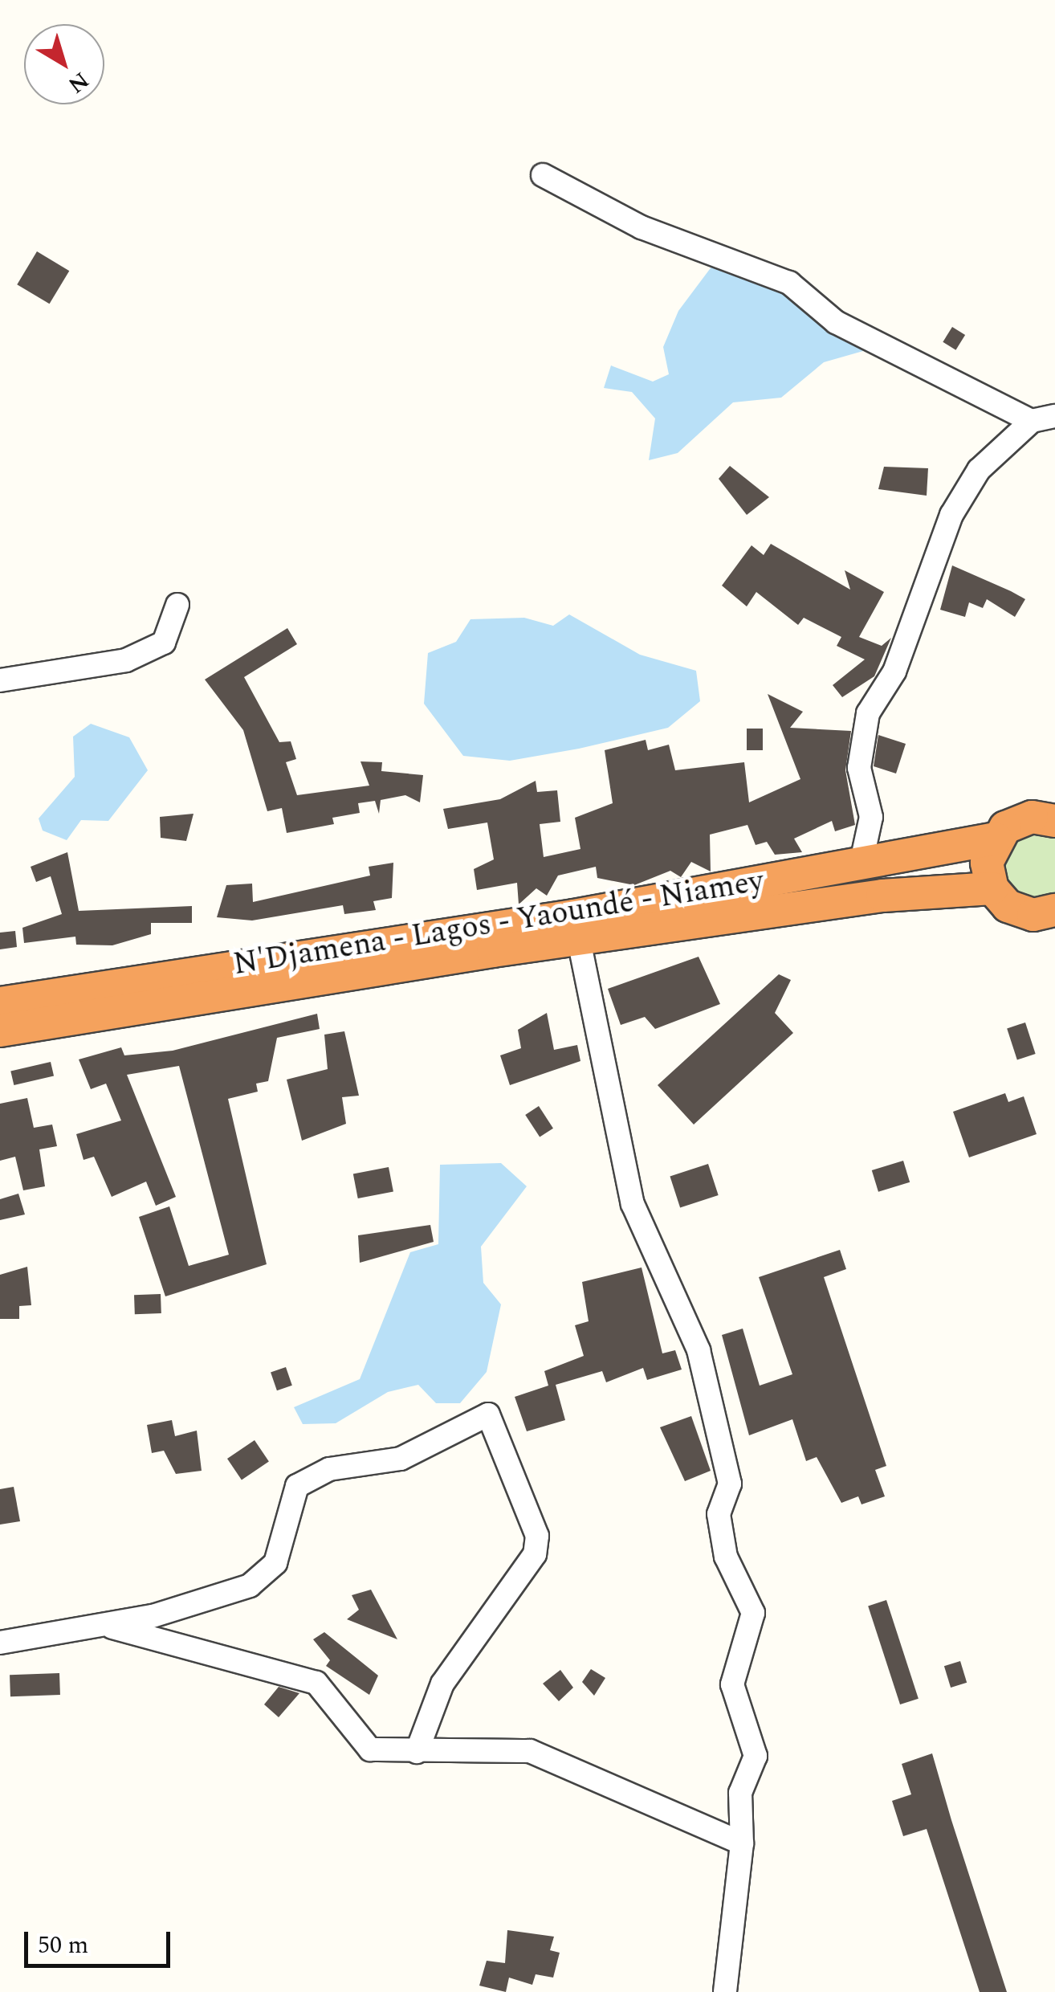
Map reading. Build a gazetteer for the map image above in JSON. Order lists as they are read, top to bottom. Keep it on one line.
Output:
{"streets":{"highway":["N'Djamena - Lagos - Yaoundé - Niamey"]},"scale_bar":"50 m","north":"bottom right"}
